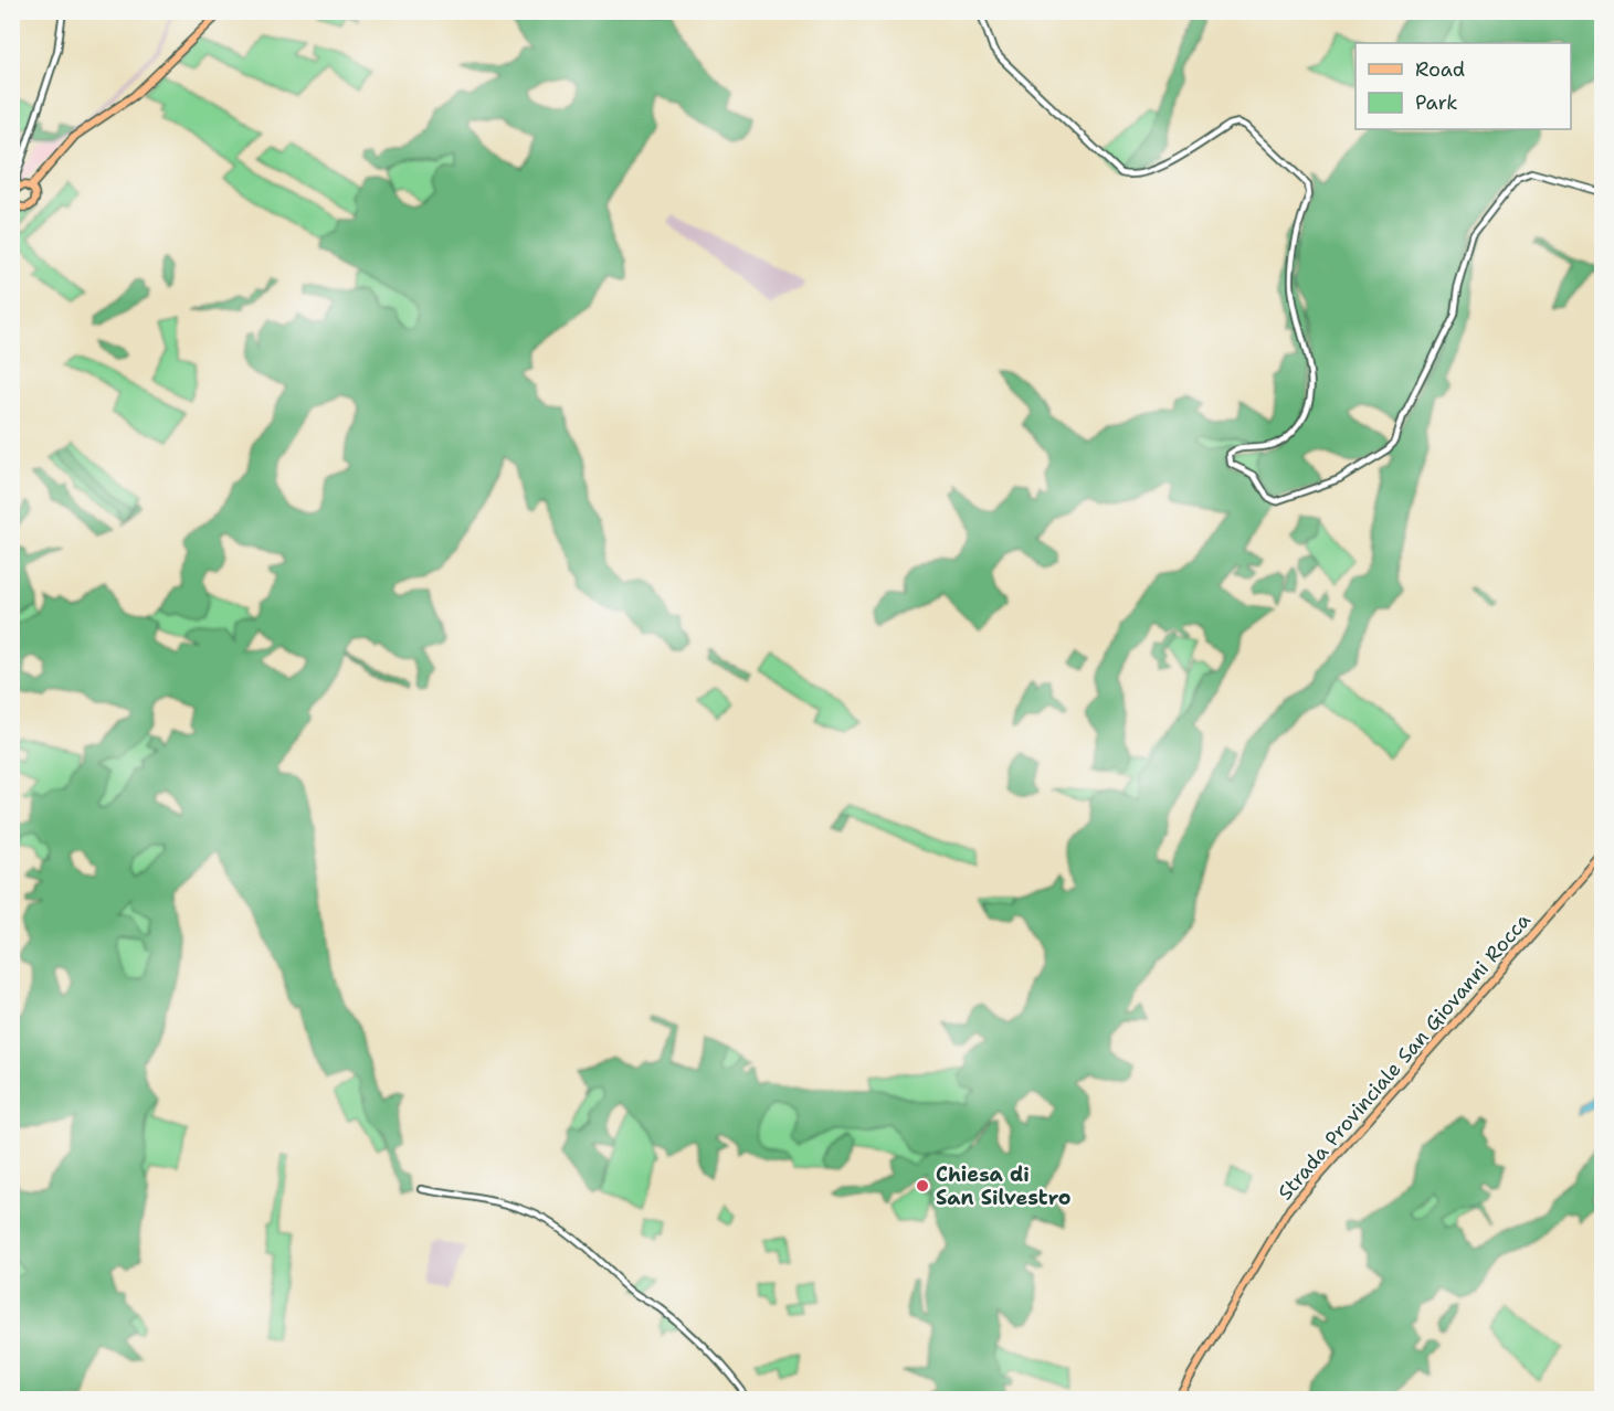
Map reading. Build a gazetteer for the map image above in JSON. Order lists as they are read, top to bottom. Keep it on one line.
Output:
{"streets":{"main road":["Strada Provinciale San Giovanni Rocca"]},"places":["Chiesa di San Silvestro"],"legend":["Road","Park"]}
